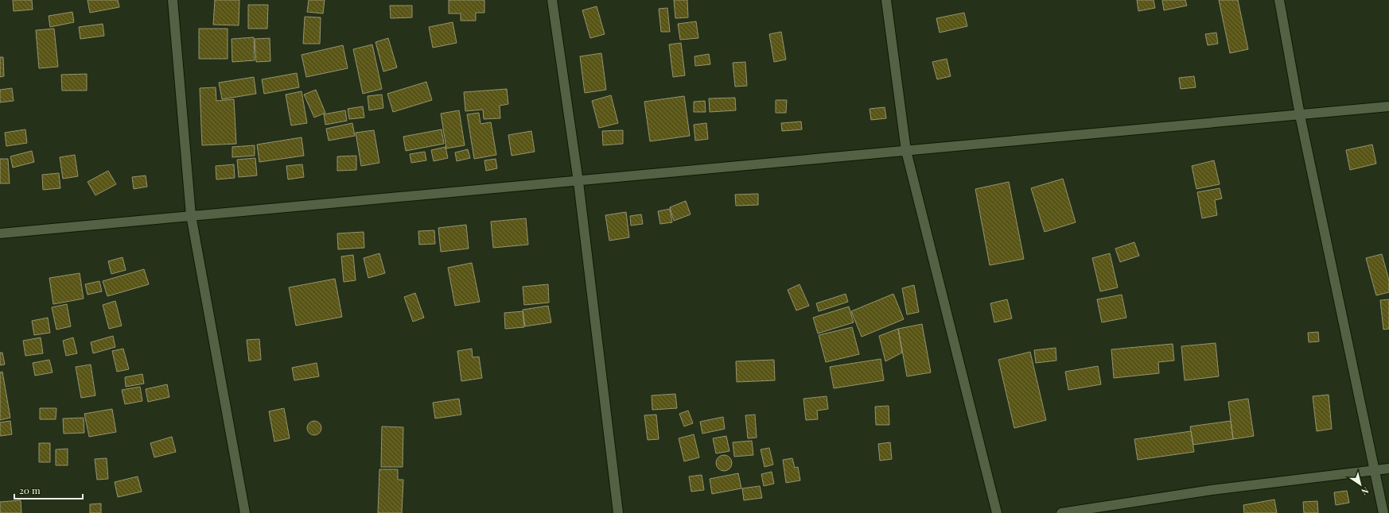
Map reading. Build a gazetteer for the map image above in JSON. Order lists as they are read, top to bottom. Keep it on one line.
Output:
{"scale_bar":"20 m","north":"bottom right"}
